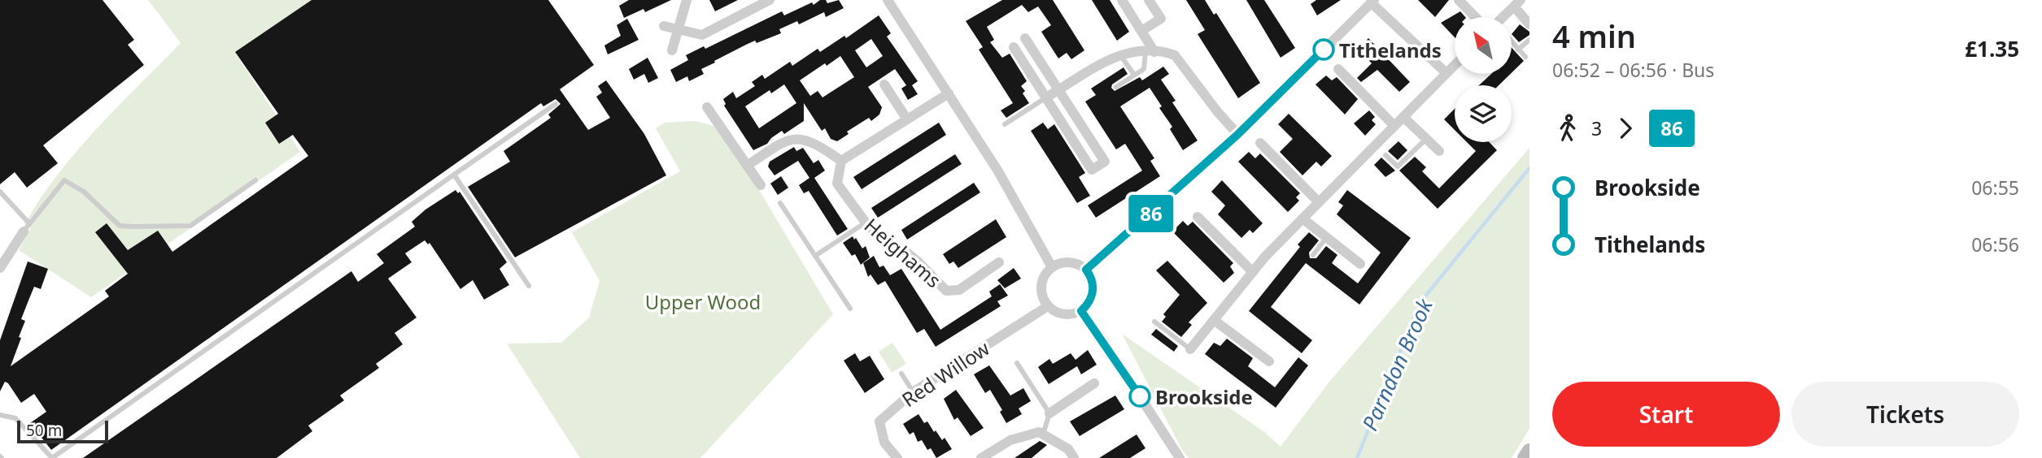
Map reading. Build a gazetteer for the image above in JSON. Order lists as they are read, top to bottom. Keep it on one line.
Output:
{"streets":{"street":["Heighams","Red Willow"]},"water":["Parndon Brook"],"parks":["Upper Wood"],"places":["Tithelands","Brookside"],"lines":["bus line 86"],"scale_bar":"50 m","north":"top left","page":{"on_map":"86","heading":["4 min","06:52 – 06:56 · Bus","£1.35"],"legs":["3","86"],"list":[{"name":"Brookside","value":"06:55"},{"name":"Tithelands","value":"06:56"}],"buttons":["Start","Tickets"],"scale":"50 m"}}
